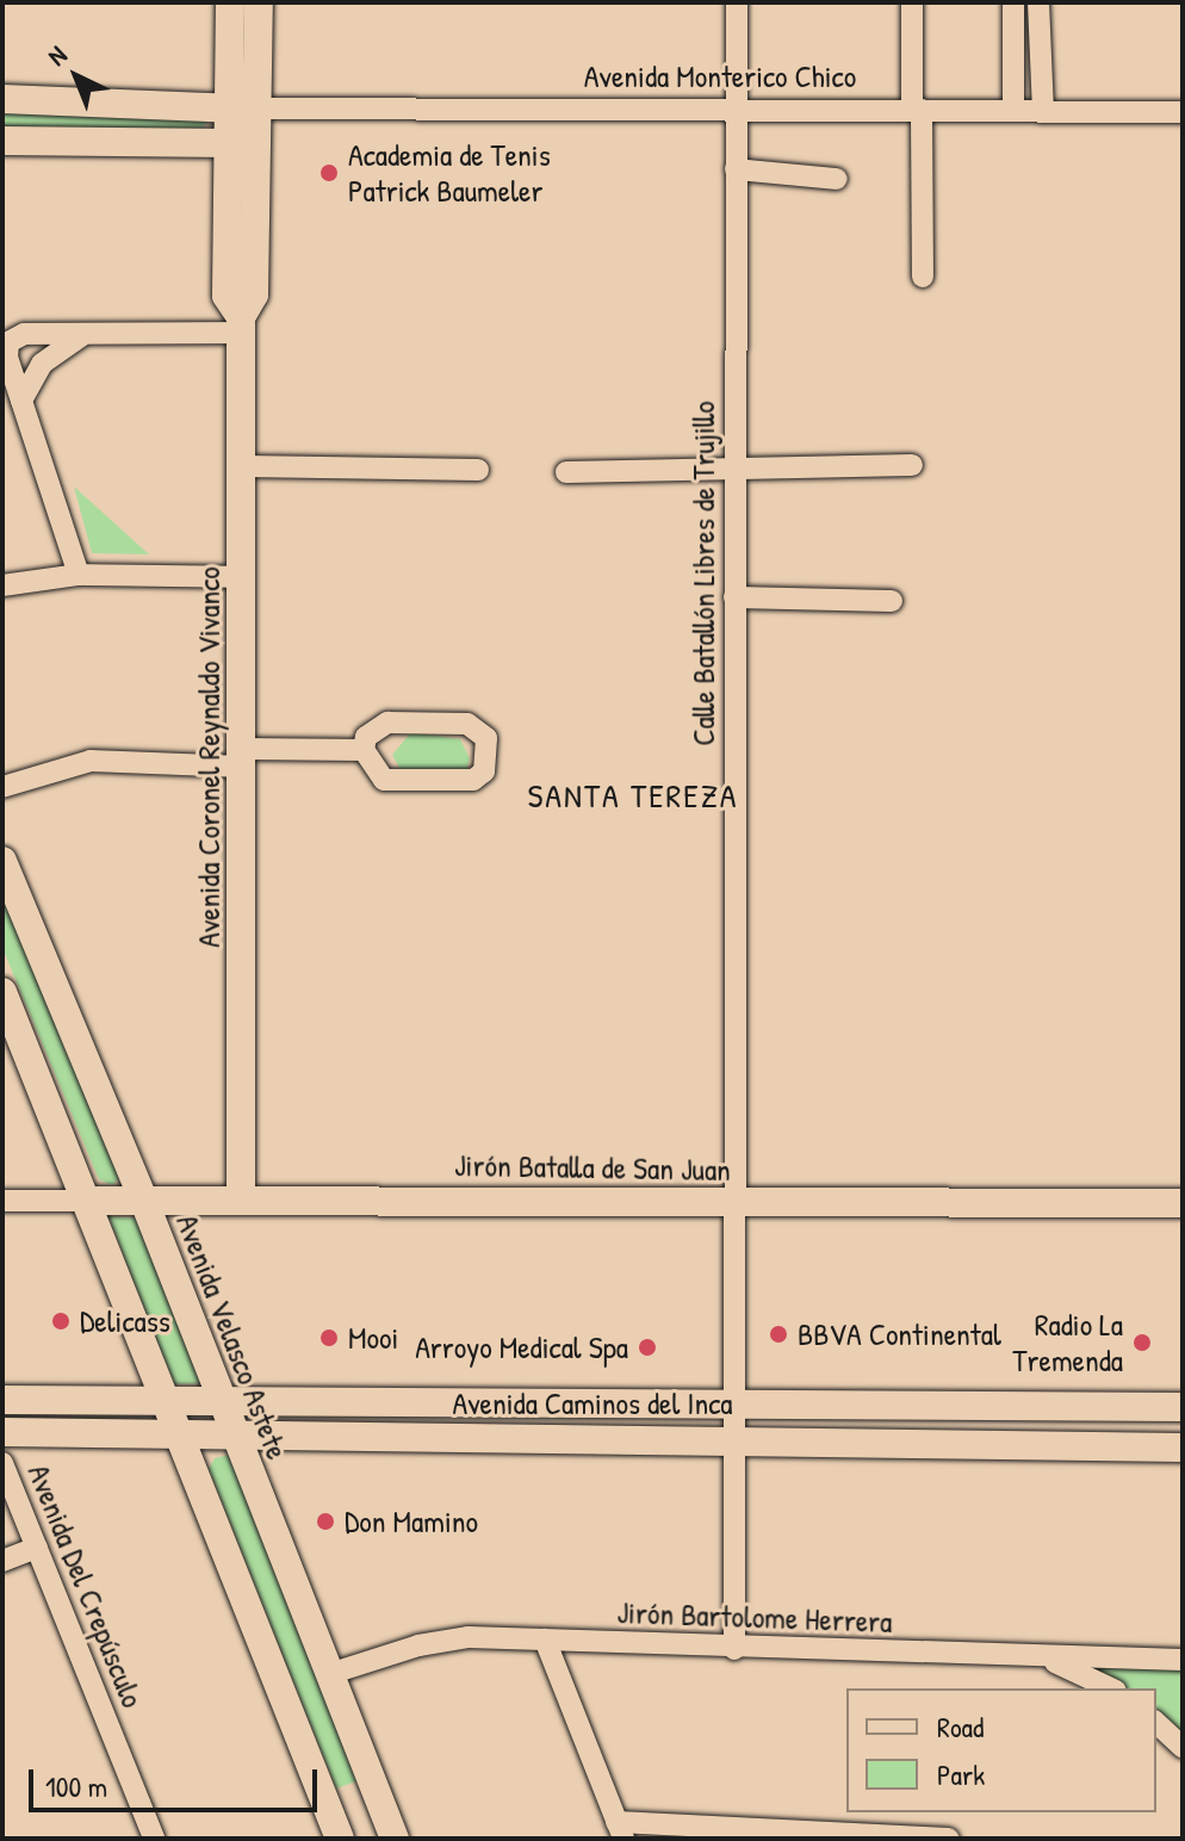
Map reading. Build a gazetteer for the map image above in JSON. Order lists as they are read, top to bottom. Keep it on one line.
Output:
{"streets":{"main road":["Avenida Monterico Chico","Avenida Coronel Reynaldo Vivanco","Jirón Batalla de San Juan","Avenida Velasco Astete","Avenida Caminos del Inca"],"street":["Calle Batallón Libres de Trujillo","Avenida Del Crepúsculo","Jirón Bartolome Herrera"]},"crossings":[["Avenida Monterico Chico","Calle Batallón Libres de Trujillo"],["Avenida Monterico Chico","Avenida Coronel Reynaldo Vivanco"],["Calle Batallón Libres de Trujillo","Jirón Batalla de San Juan"],["Calle Batallón Libres de Trujillo","Avenida Caminos del Inca"],["Calle Batallón Libres de Trujillo","Jirón Bartolome Herrera"],["Avenida Coronel Reynaldo Vivanco","Jirón Batalla de San Juan"],["Jirón Batalla de San Juan","Avenida Velasco Astete"],["Avenida Velasco Astete","Avenida Caminos del Inca"],["Avenida Velasco Astete","Jirón Bartolome Herrera"]],"districts":["SANTA TEREZA"],"places":["Academia de Tenis Patrick Baumeler","Delicass","BBVA Continental","Mooi","Radio La Tremenda","Arroyo Medical Spa","Don Mamino"],"legend":["Road","Park"],"scale_bar":"100 m","north":"top left"}
